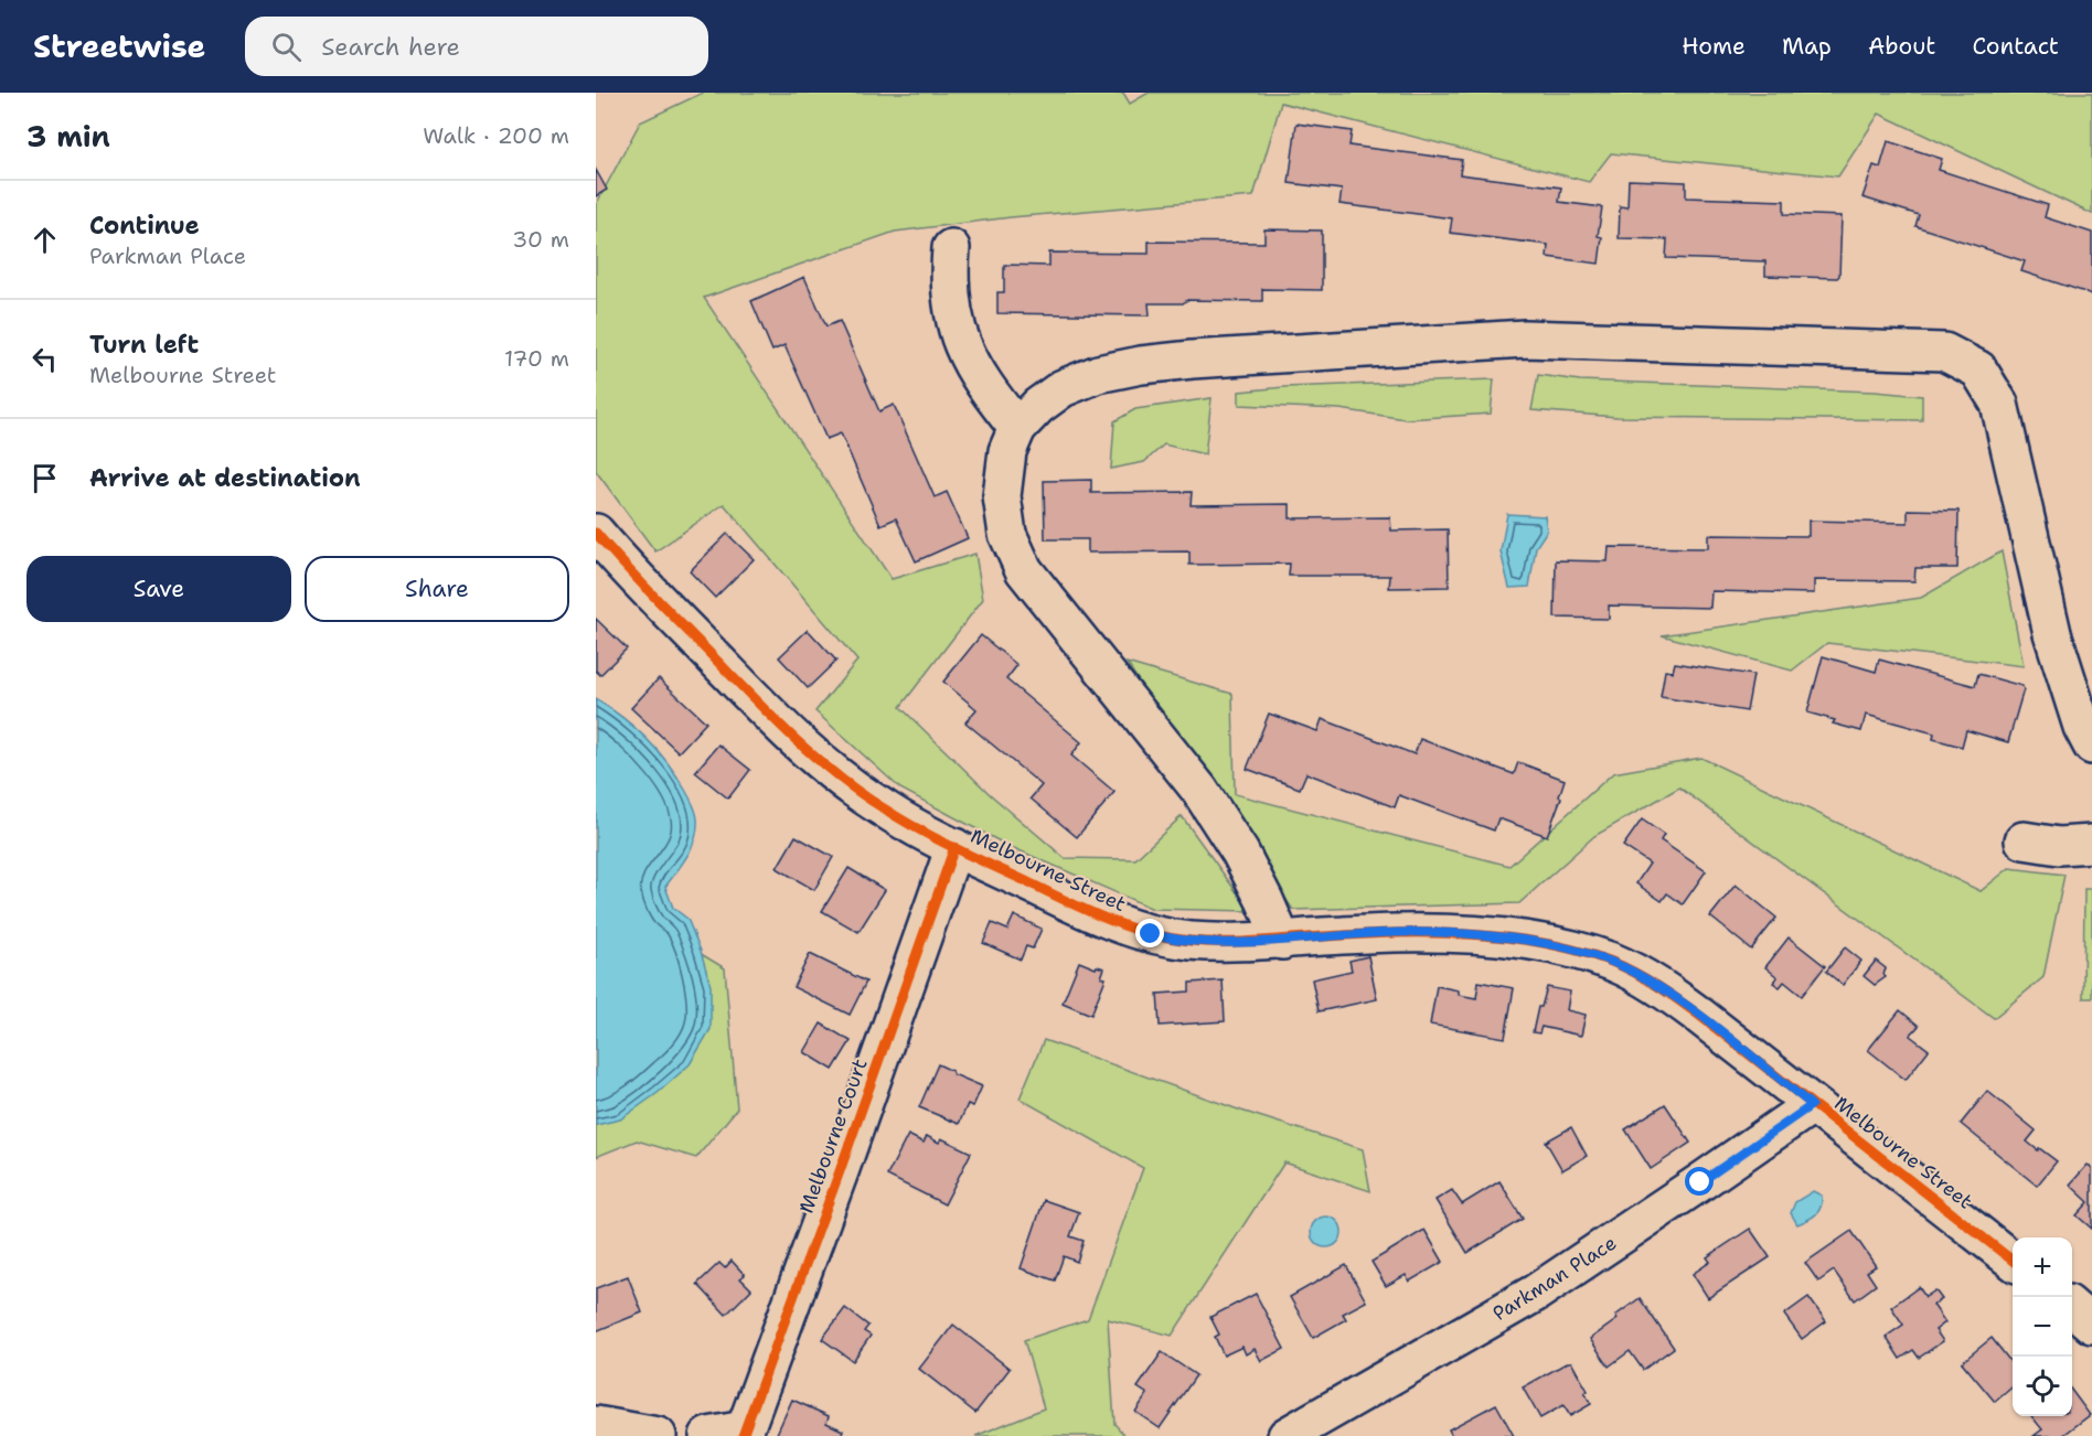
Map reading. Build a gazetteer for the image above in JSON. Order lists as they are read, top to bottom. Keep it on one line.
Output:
{"streets":{"street":["Melbourne Street","Melbourne Court","Parkman Place"]},"crossings":[["Melbourne Street","Melbourne Court"],["Melbourne Street","Parkman Place"]],"page":{"header":"Streetwise","search":"Search here","nav":["Home","Map","About","Contact"],"heading":["3 min","Walk · 200 m"],"list":[["Continue","Parkman Place","30 m"],["Turn left","Melbourne Street","170 m"],"Arrive at destination"],"buttons":["Save","Share"],"map_buttons":["+","−"]}}
